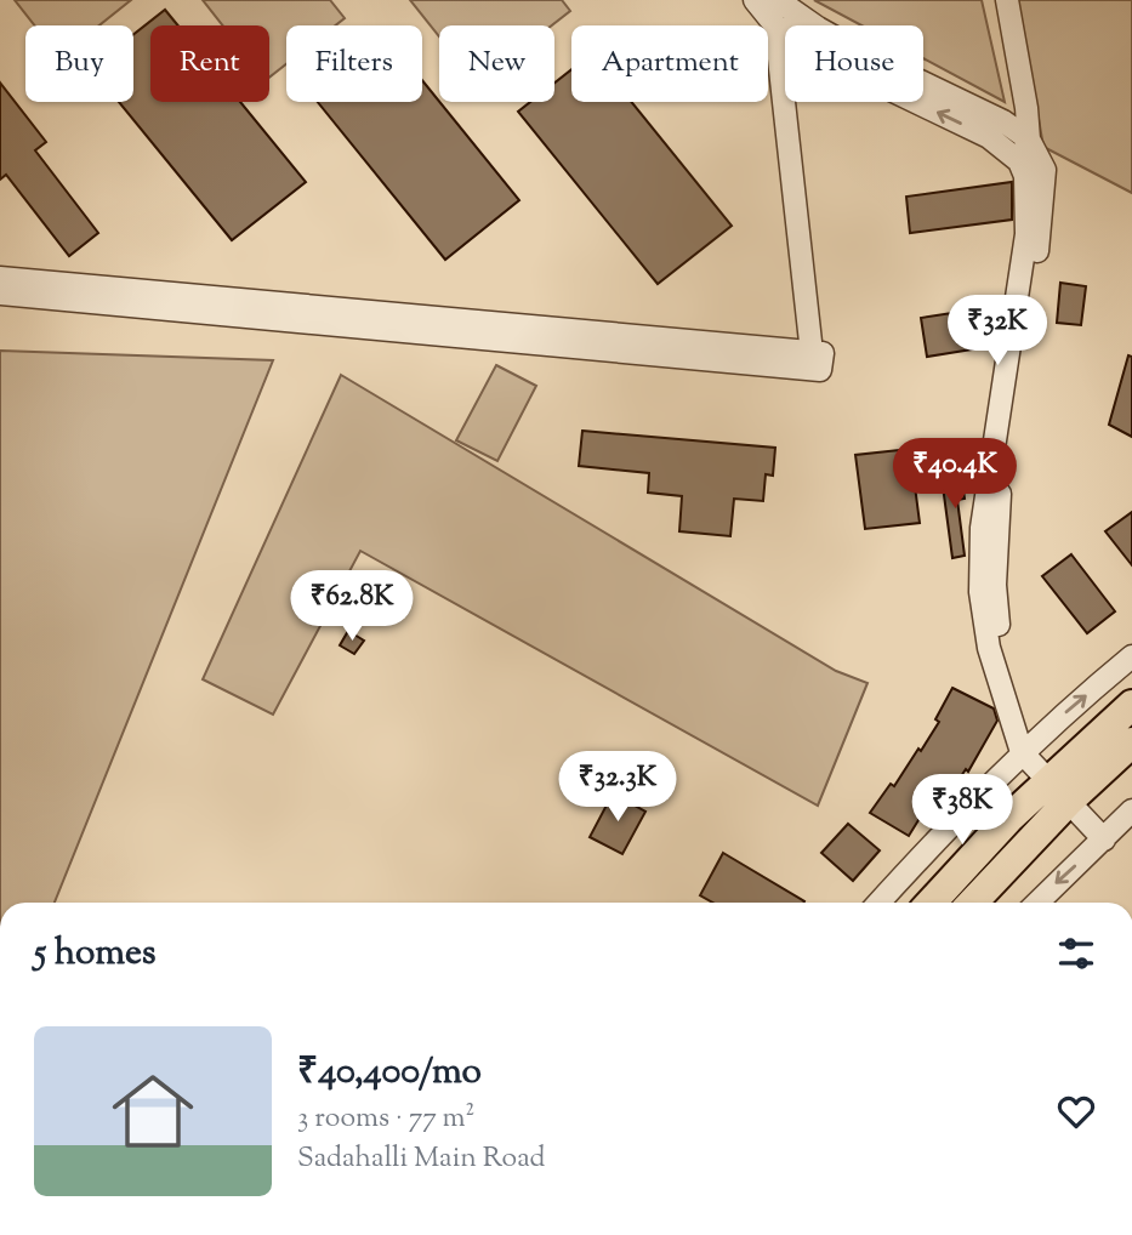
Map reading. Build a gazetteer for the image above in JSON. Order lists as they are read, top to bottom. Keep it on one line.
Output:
{"page":{"chip":["Buy","Rent","Filters","New","Apartment","House"],"price":["₹32K","₹40.4K","₹62.8K","₹32.3K","₹38K"],"heading":"5 homes","list":[{"name":"₹40,400/mo","note":"3 rooms · 77 m² · Sadahalli Main Road"}]}}
